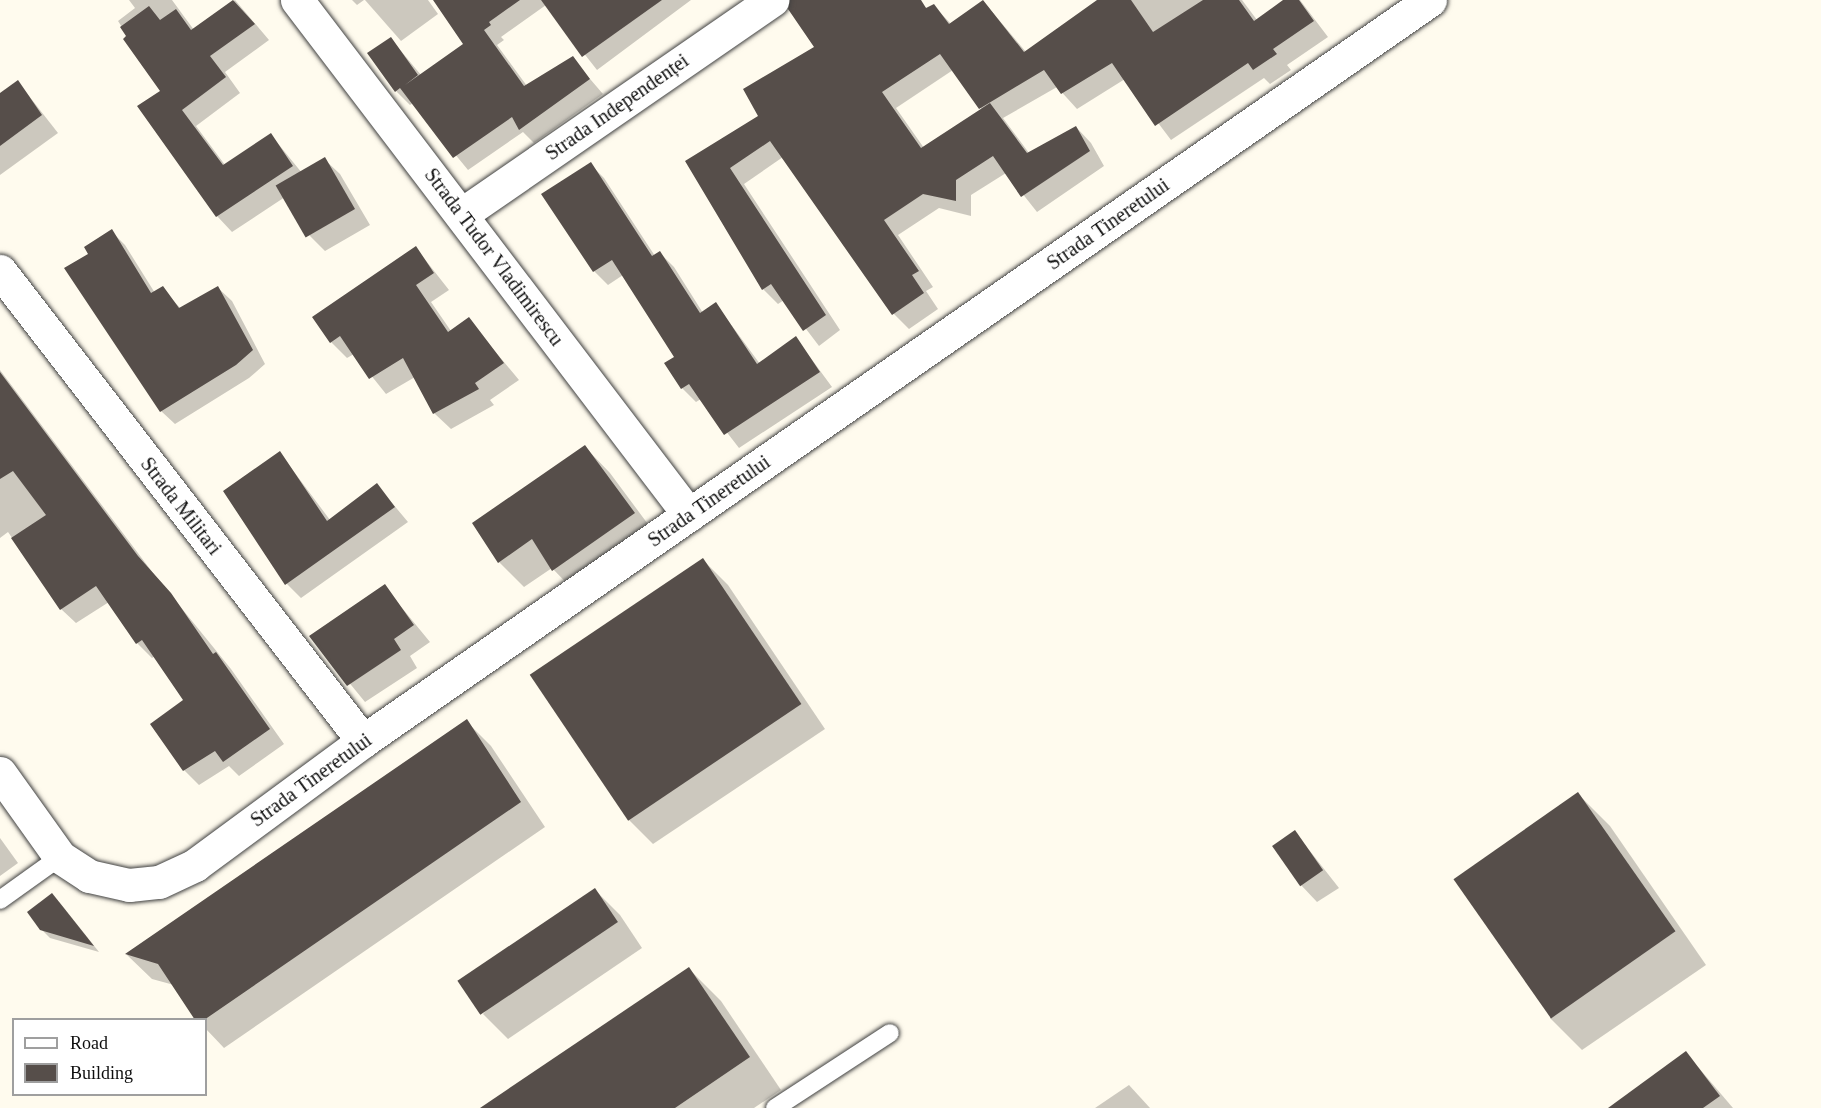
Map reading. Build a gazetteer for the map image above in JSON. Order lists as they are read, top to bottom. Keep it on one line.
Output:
{"streets":{"street":["Strada Independenței","Strada Tineretului","Strada Tudor Vladimirescu","Strada Militari"]},"crossings":[["Strada Independenței","Strada Tudor Vladimirescu"],["Strada Tineretului","Strada Tudor Vladimirescu"],["Strada Tineretului","Strada Militari"]],"legend":["Road","Building"]}
